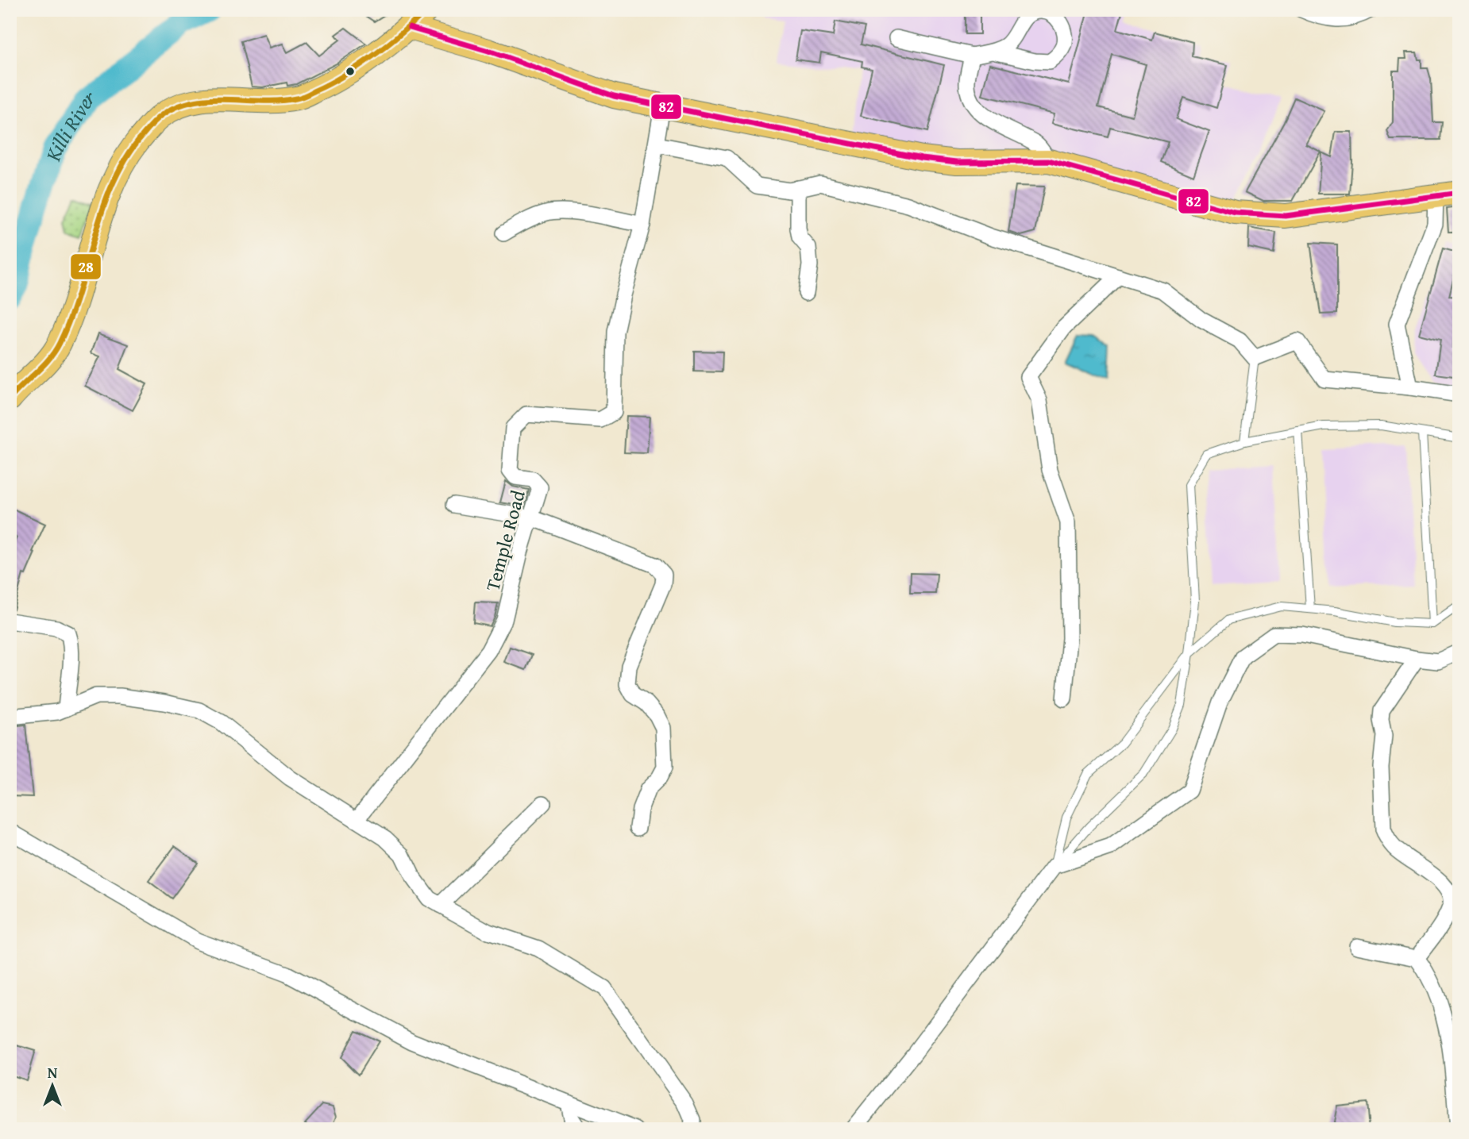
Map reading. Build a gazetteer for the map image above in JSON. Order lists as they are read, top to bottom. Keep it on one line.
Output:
{"streets":{"street":["Temple Road"]},"water":["Killi River"],"lines":["transit line 28","transit line 82"],"north":"top"}
